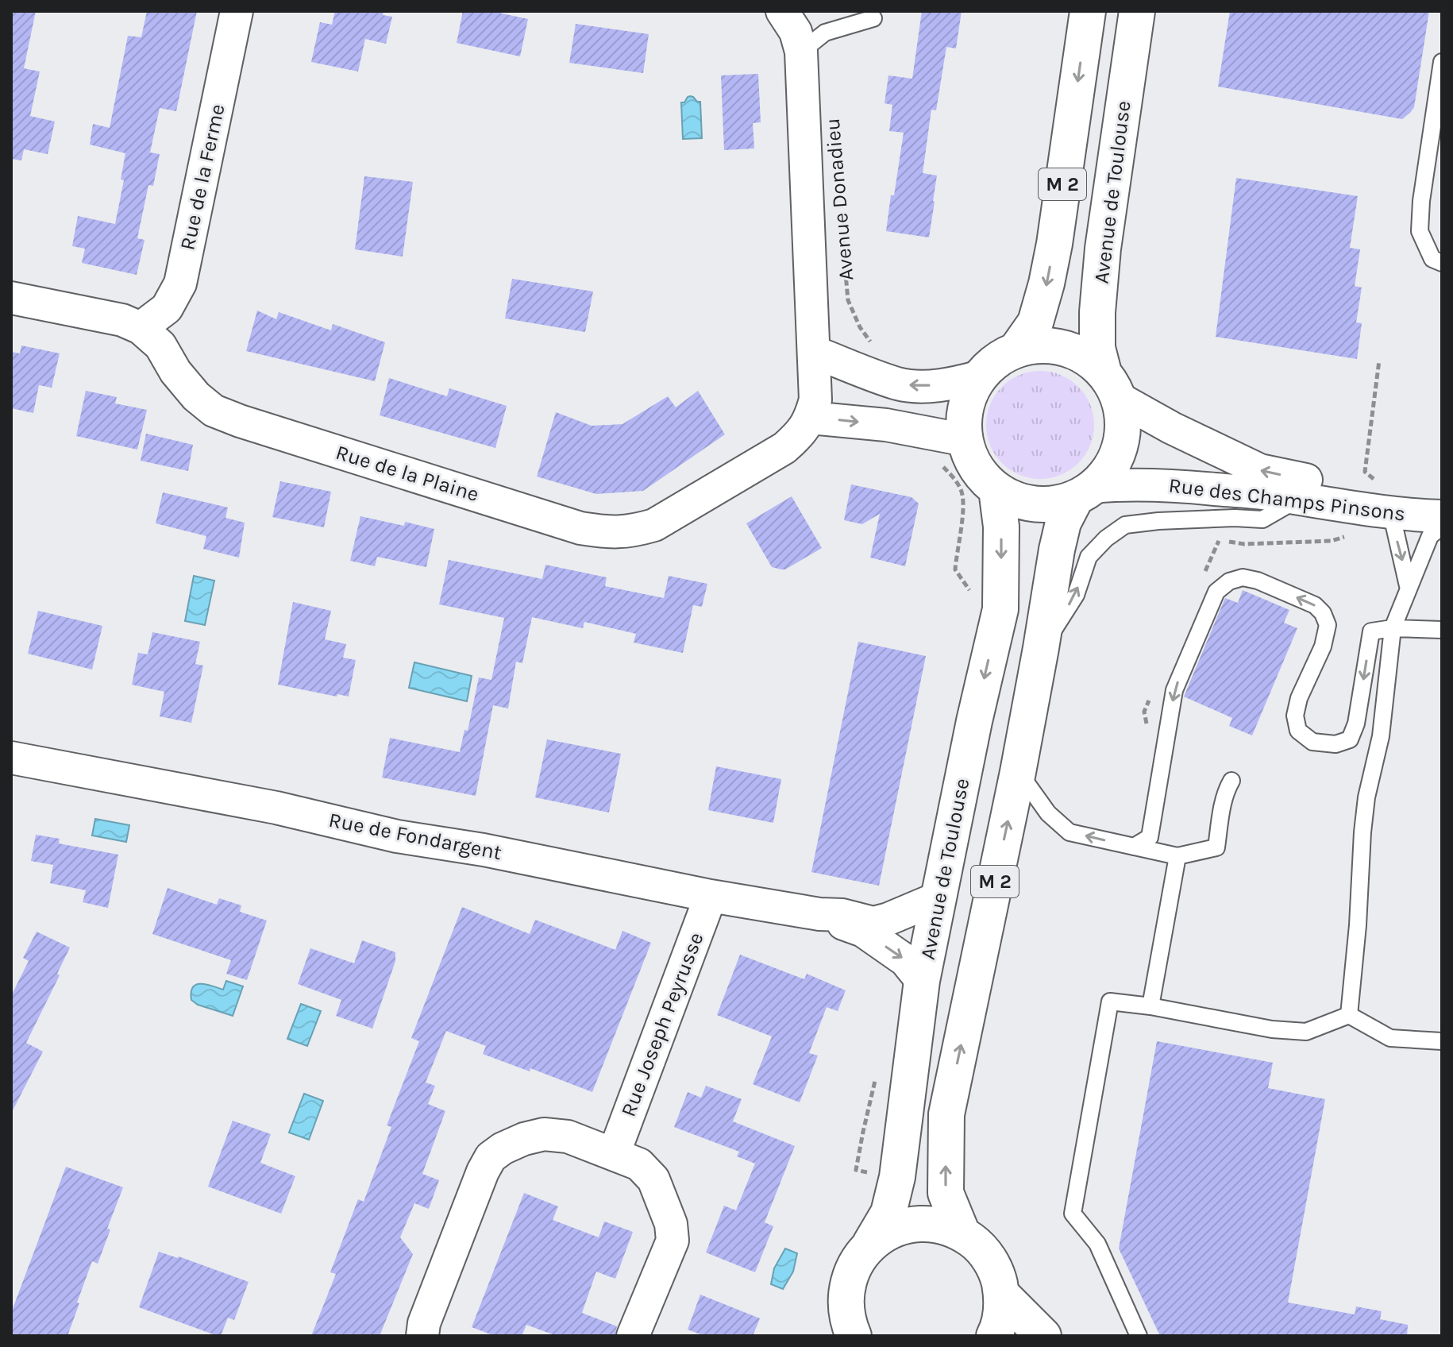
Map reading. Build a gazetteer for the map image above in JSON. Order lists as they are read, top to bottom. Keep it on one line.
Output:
{"streets":{"main road":["M 2","Avenue de Toulouse"],"street":["Rue de la Ferme","Avenue Donadieu","Rue de la Plaine","Rue des Champs Pinsons","Rue de Fondargent","Rue Joseph Peyrusse"]},"crossings":[["Rue de la Ferme","Rue de la Plaine"],["M 2","Avenue de Toulouse"],["M 2","Rue des Champs Pinsons"],["Avenue de Toulouse","Rue des Champs Pinsons"],["Avenue de Toulouse","Rue de Fondargent"],["Rue de Fondargent","Rue Joseph Peyrusse"]]}
